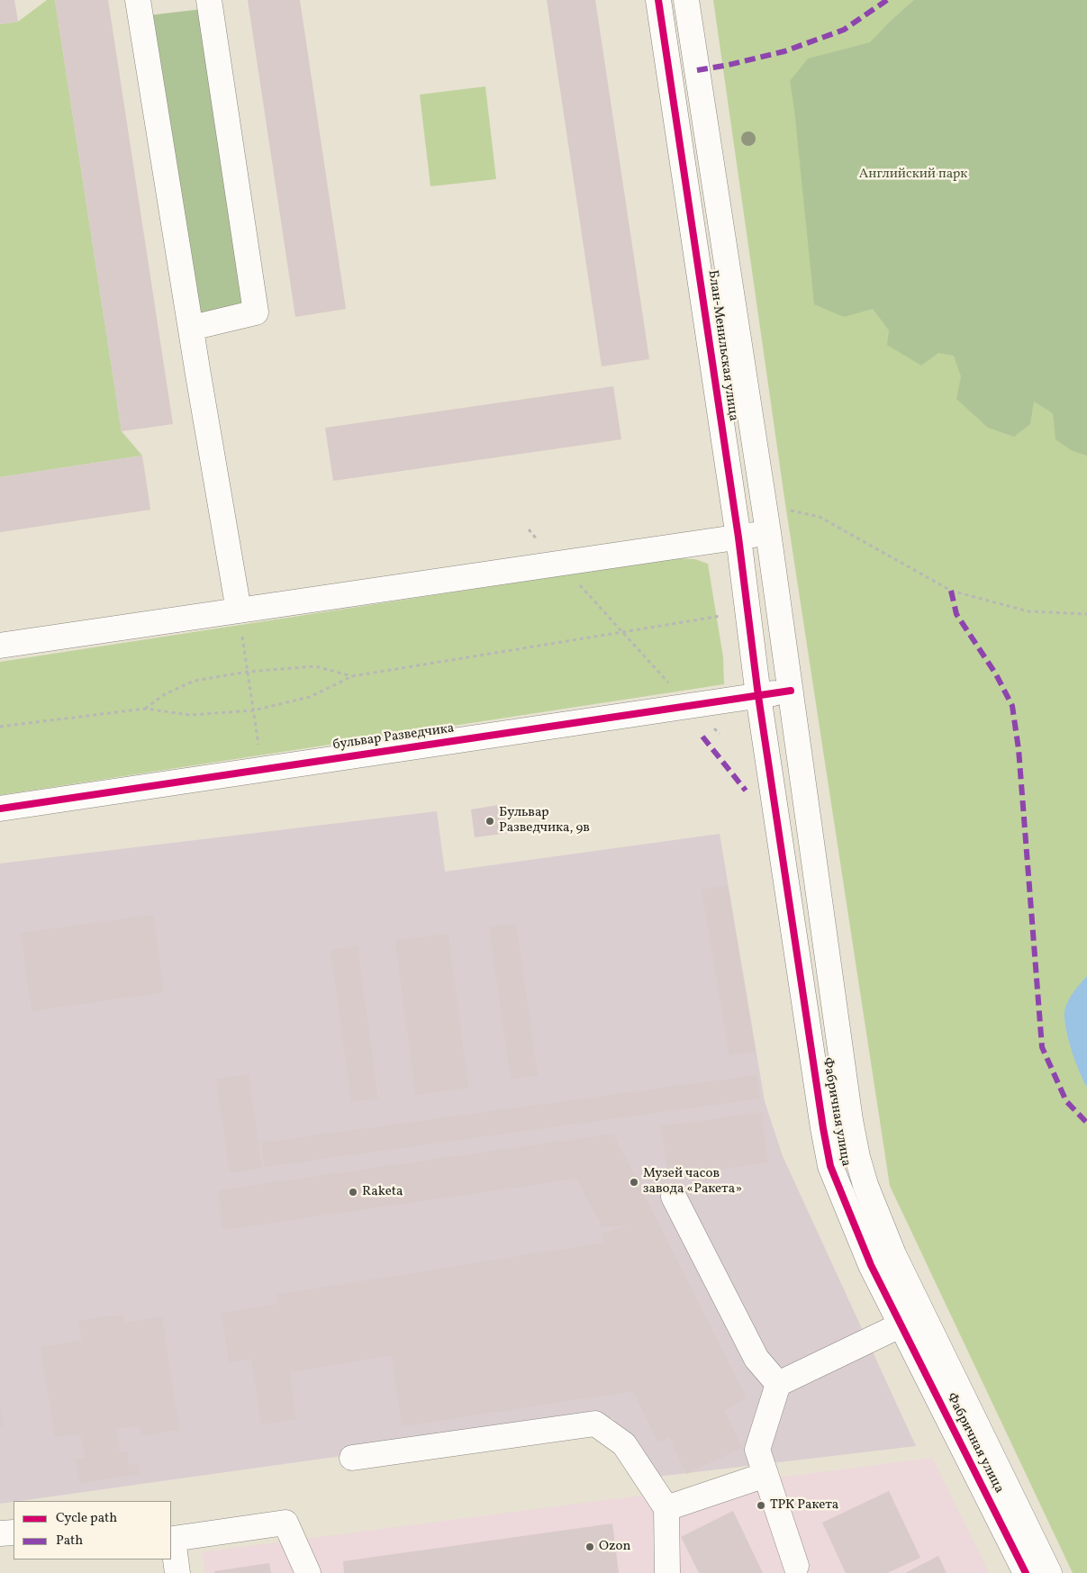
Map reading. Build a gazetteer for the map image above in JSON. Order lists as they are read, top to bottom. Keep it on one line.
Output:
{"streets":{"street":["Блан-Менильская улица","бульвар Разведчика","Фабричная улица"]},"crossings":[["Блан-Менильская улица","бульвар Разведчика"],["Блан-Менильская улица","Фабричная улица"],["бульвар Разведчика","Фабричная улица"]],"parks":["Английский парк"],"places":["Бульвар Разведчика, 9в","Музей часов завода «Ракета»","Raketa","ТРК Ракета","Ozon"],"legend":["Cycle path","Path"]}
